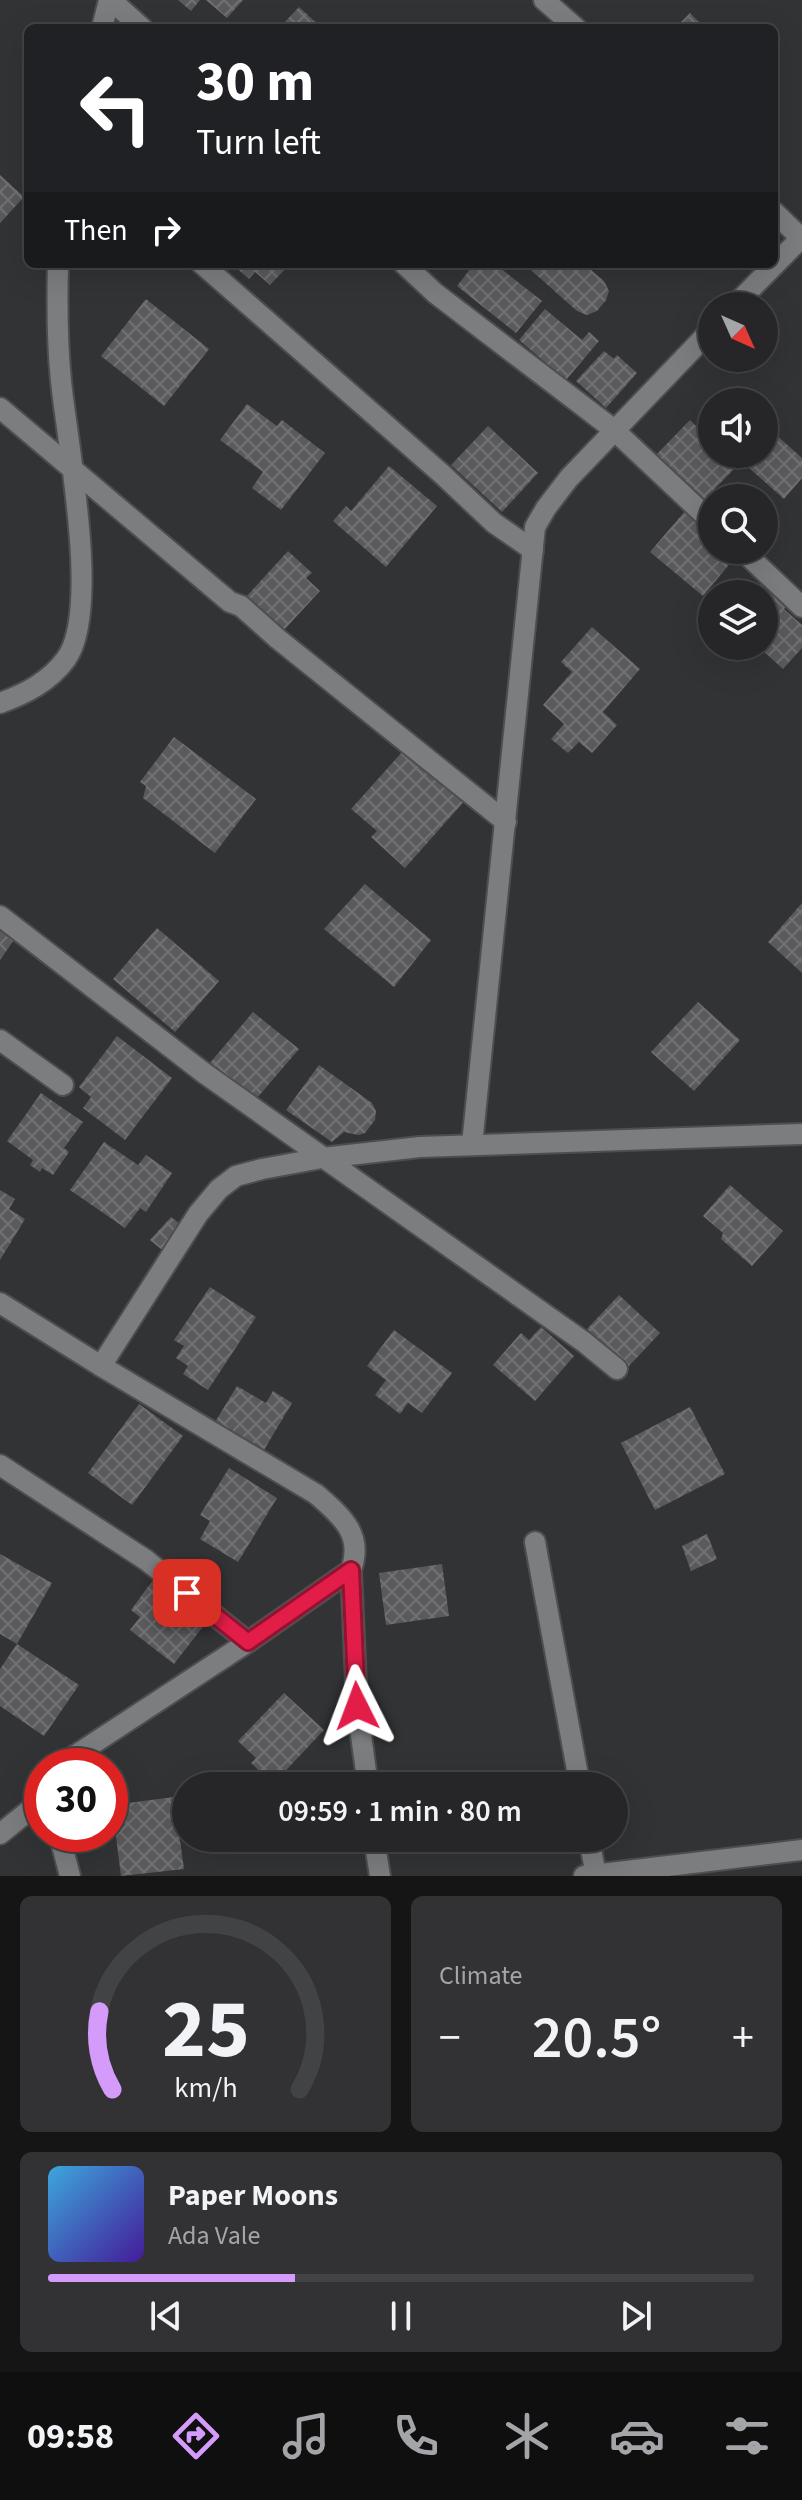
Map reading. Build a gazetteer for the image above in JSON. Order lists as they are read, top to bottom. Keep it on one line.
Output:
{"north":"bottom right","page":{"turn":["30 m","Turn left"],"then":"Then","limit":"30","trip":"09:59 · 1 min · 80 m","tile":"Climate","heat":["−","20.5°","+"],"song":["Paper Moons","Ada Vale"],"tabs":"09:58","gauge":["25","km/h"]}}
